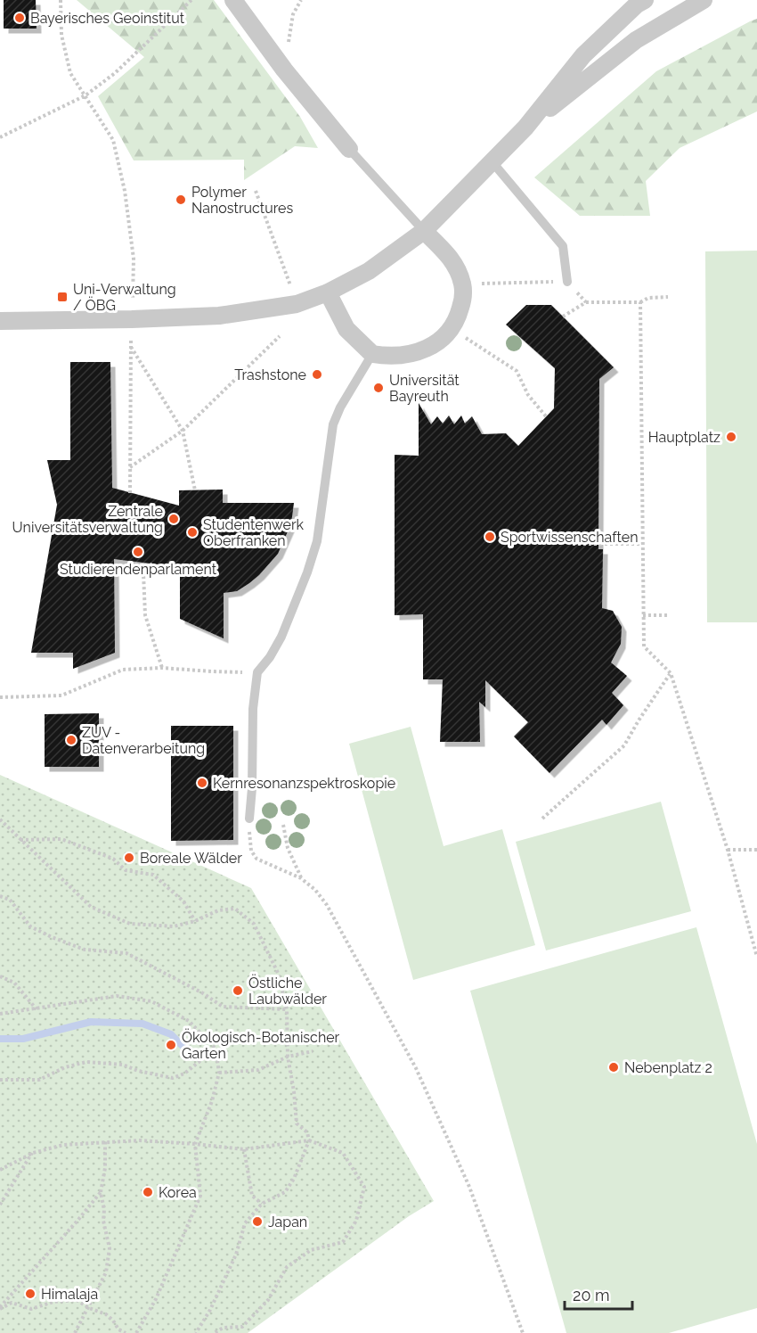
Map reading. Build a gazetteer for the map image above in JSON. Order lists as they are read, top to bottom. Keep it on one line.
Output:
{"places":{"other":["Bayerisches Geoinstitut","Polymer Nanostructures","Trashstone","Universität Bayreuth","Hauptplatz","Zentrale Universitätsverwaltung","Studentenwerk Oberfranken","Sportwissenschaften","Studierendenparlament","ZUV - Datenverarbeitung","Kernresonanzspektroskopie","Boreale Wälder","Östliche Laubwälder","Ökologisch-Botanischer Garten","Nebenplatz 2","Korea","Japan","Himalaja"],"transit":["Uni-Verwaltung / ÖBG"]},"scale_bar":"20 m"}
